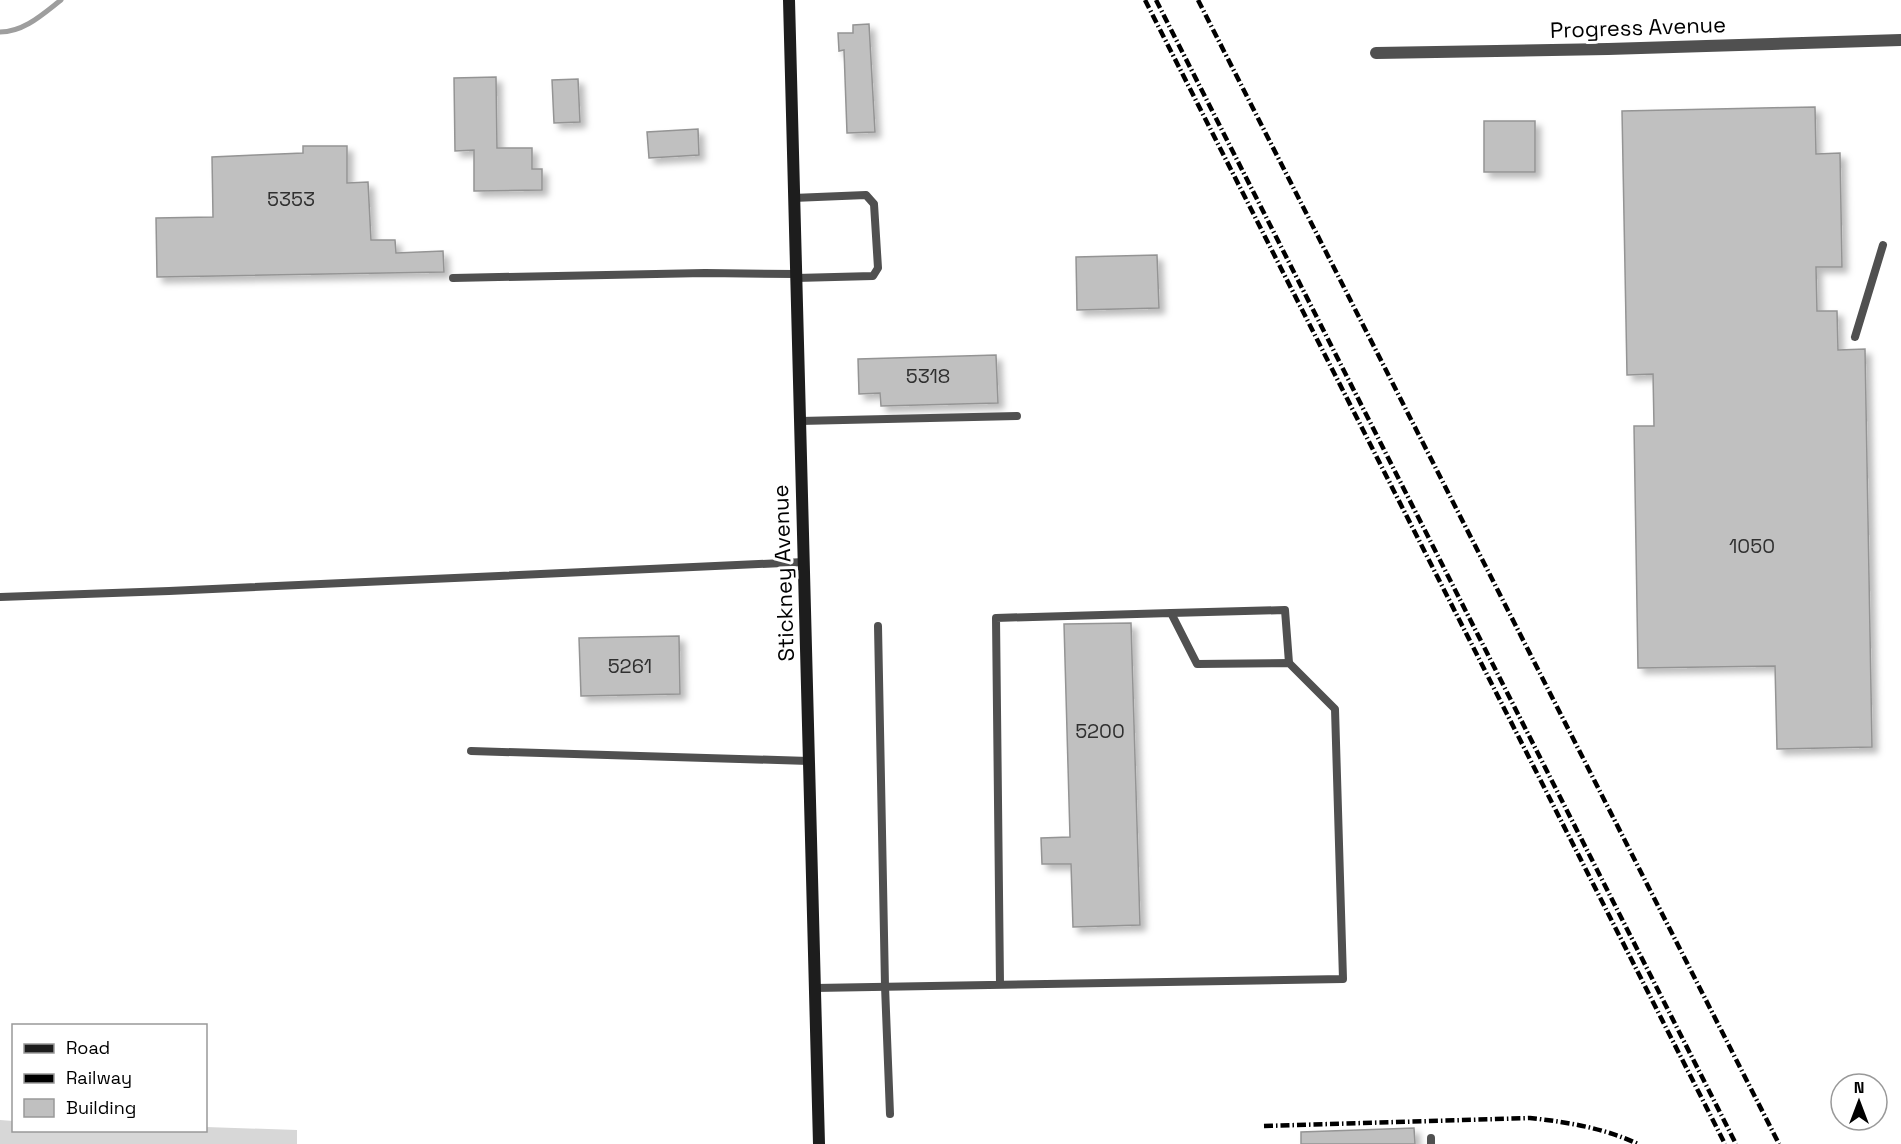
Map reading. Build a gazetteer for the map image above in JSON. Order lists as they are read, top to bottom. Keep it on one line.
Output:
{"streets":{"street":["Progress Avenue","Stickney Avenue"]},"house_numbers":["5353","5318","1050","5261","5200"],"legend":["Road","Railway","Building"],"north":"top"}
